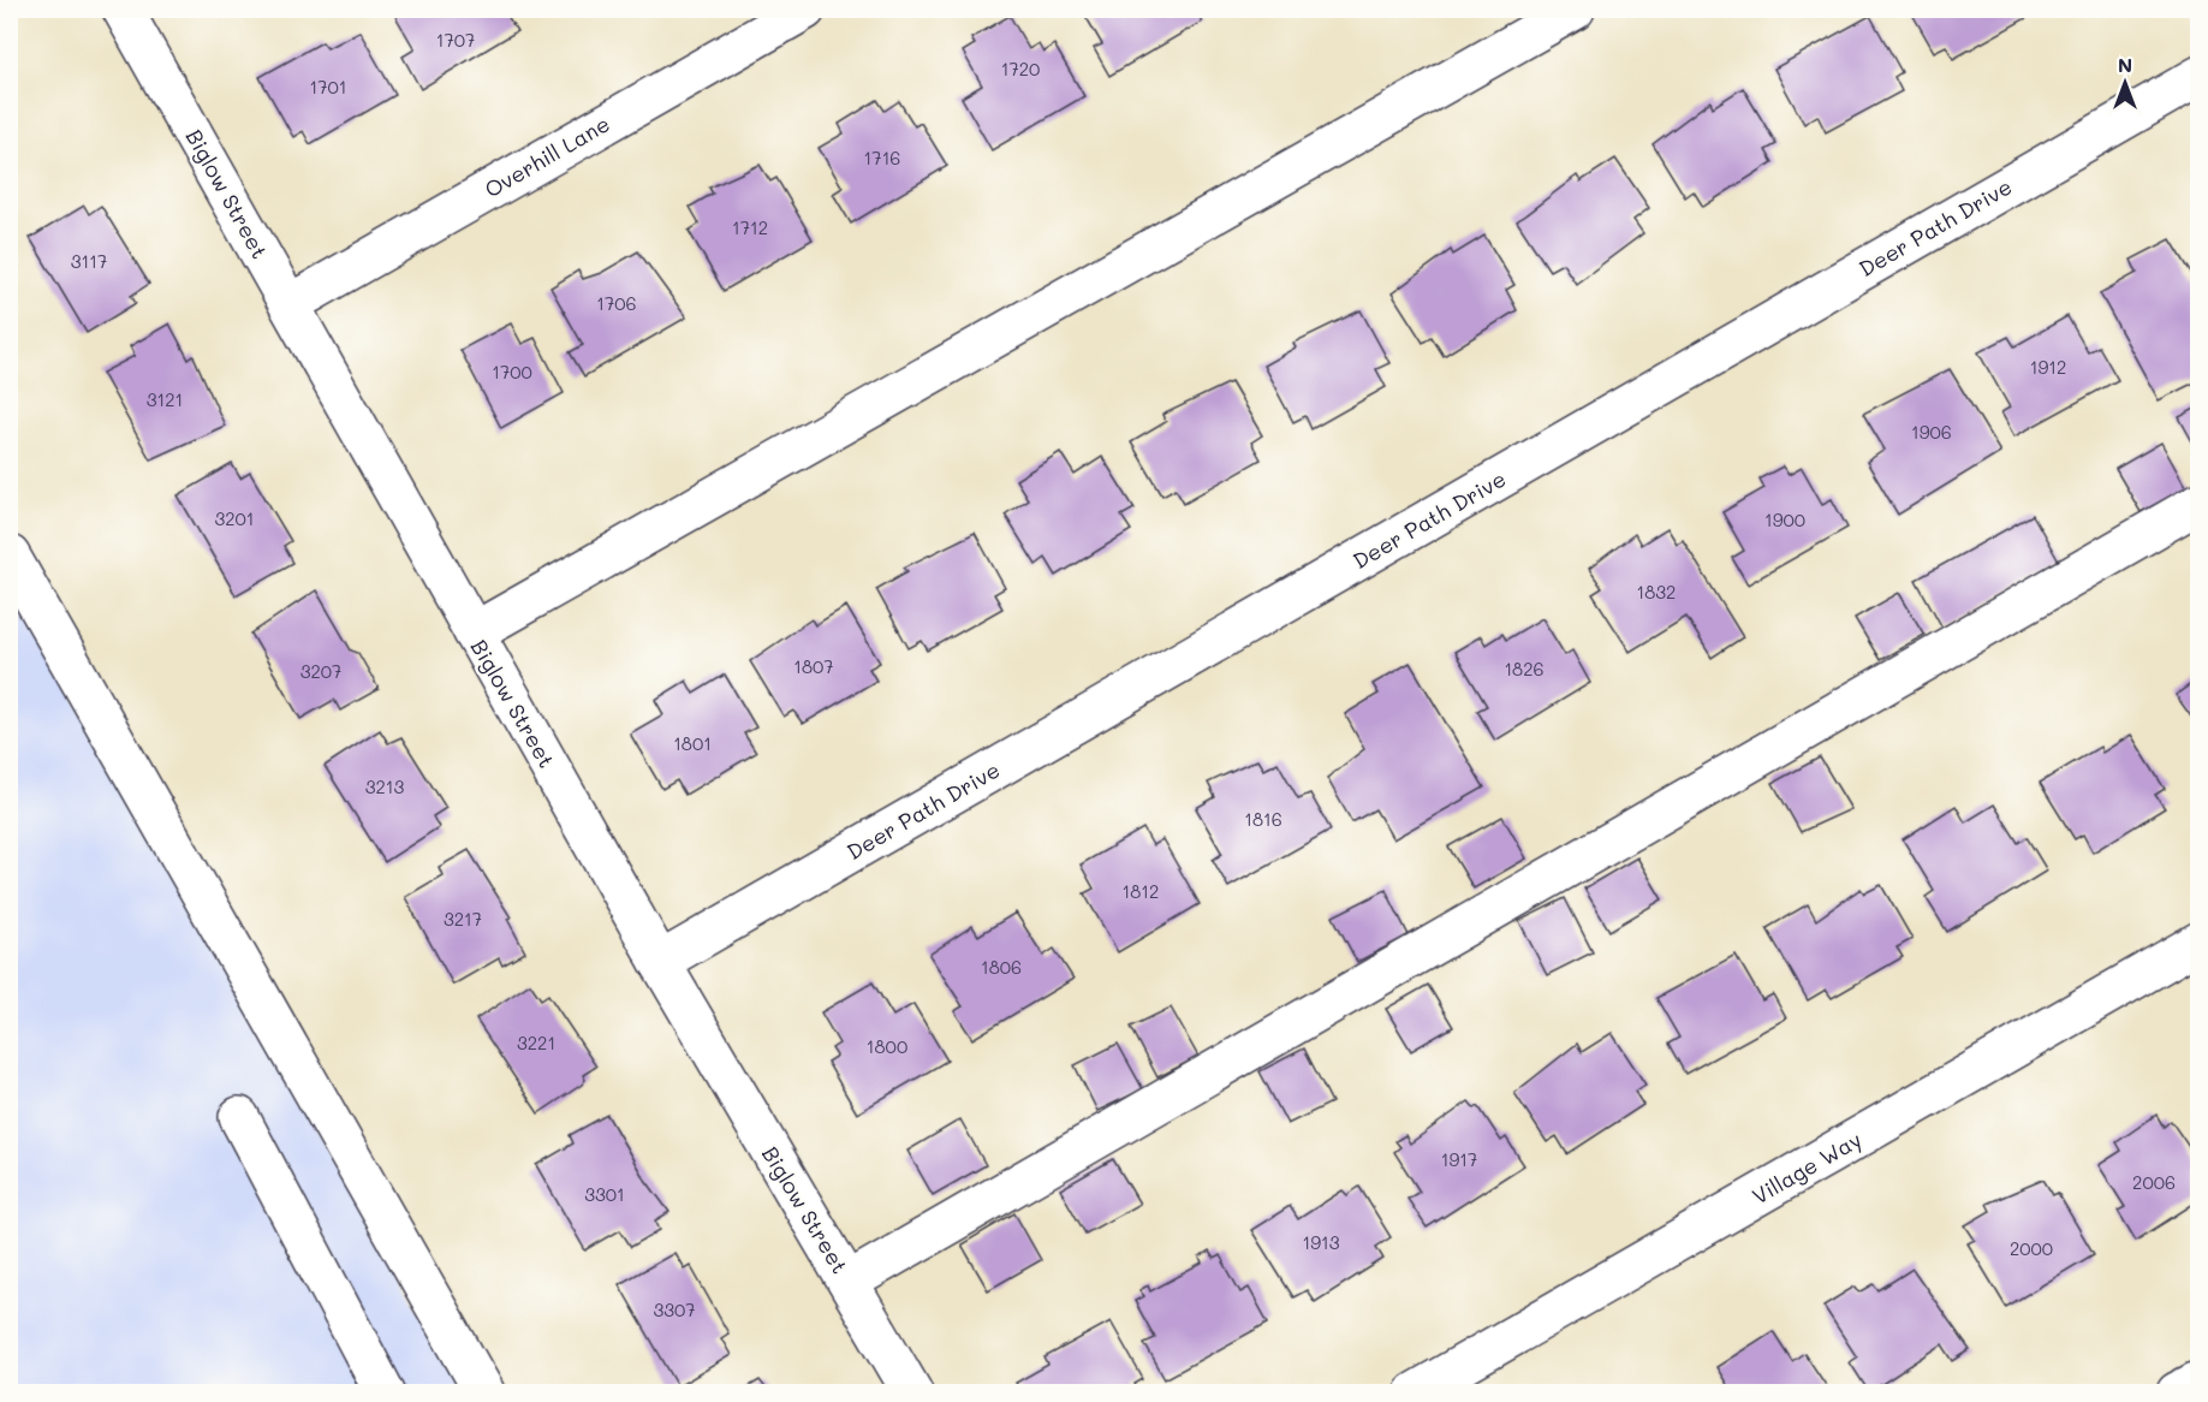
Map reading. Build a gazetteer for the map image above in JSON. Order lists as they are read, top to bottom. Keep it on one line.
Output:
{"streets":{"street":["Overhill Lane","Biglow Street","Deer Path Drive","Village Way"]},"crossings":[["Overhill Lane","Biglow Street"],["Biglow Street","Deer Path Drive"]],"house_numbers":["1707","1720","1701","1716","1712","3117","1706","1912","1700","3121","1906","3201","1900","1832","1807","1826","3207","1801","3213","1816","1812","3217","1806","3221","1800","1917","2006","3301","1913","2000","3307"],"north":"top"}
